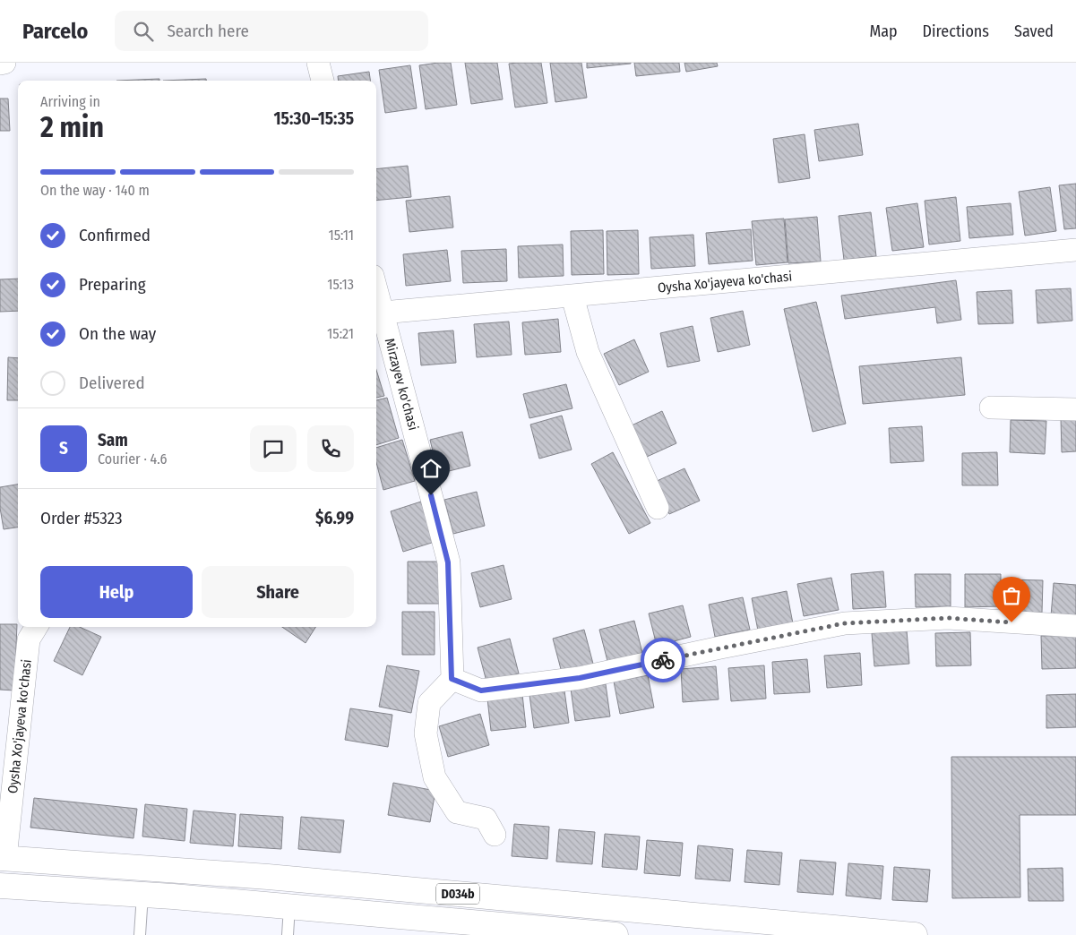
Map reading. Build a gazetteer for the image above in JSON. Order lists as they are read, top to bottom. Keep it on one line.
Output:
{"streets":{"main road":["D034b"],"street":["Oysha Xo'jayeva ko'chasi","Mirzayev ko'chasi"]},"crossings":[["Oysha Xo'jayeva ko'chasi","Mirzayev ko'chasi"],["Oysha Xo'jayeva ko'chasi","D034b"]],"page":{"header":"Parcelo","search":"Search here","nav":["Map","Directions","Saved"],"heading":["2 min","Arriving in","15:30–15:35"],"panel":["Sam","Courier · 4.6","Order #5323","$6.99"],"bar":"On the way · 140 m","list":[["Confirmed","15:11"],["Preparing","15:13"],["On the way","15:21"],"Delivered"],"round":"S","buttons":["Help","Share"]}}
